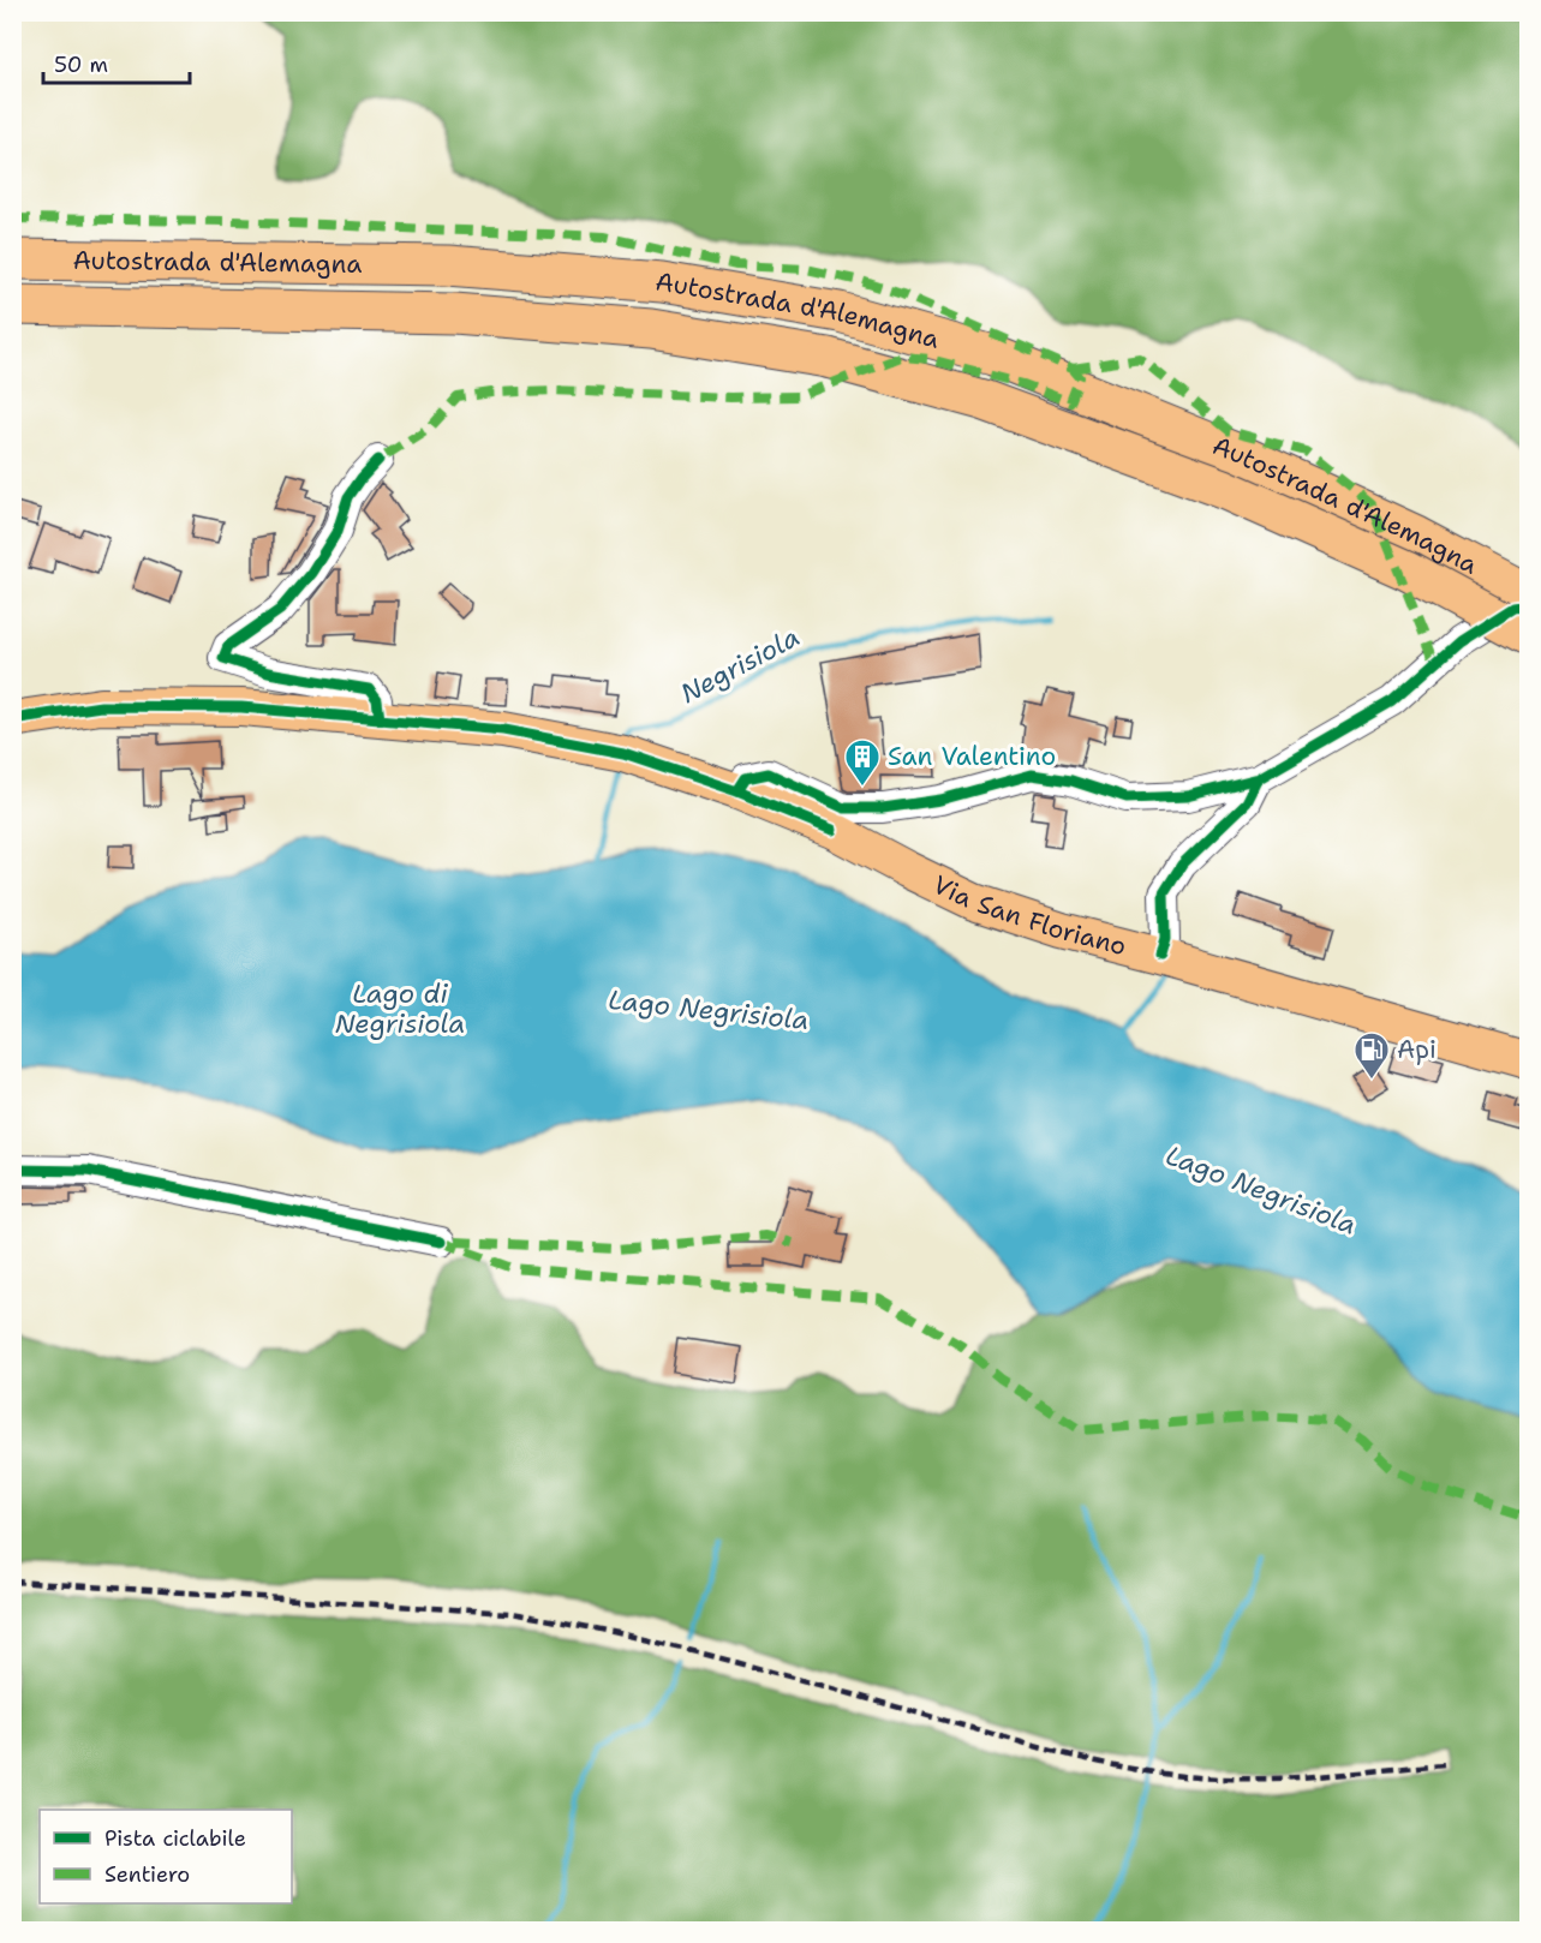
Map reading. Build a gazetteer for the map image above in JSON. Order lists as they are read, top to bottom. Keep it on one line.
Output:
{"streets":{"highway":["Autostrada d'Alemagna"],"main road":["Via San Floriano"]},"water":["Negrisiola","Lago di Negrisiola","Lago Negrisiola"],"places":{"building":["San Valentino"],"fuel station":["Api"]},"legend":["Pista ciclabile","Sentiero"],"scale_bar":"50 m"}
